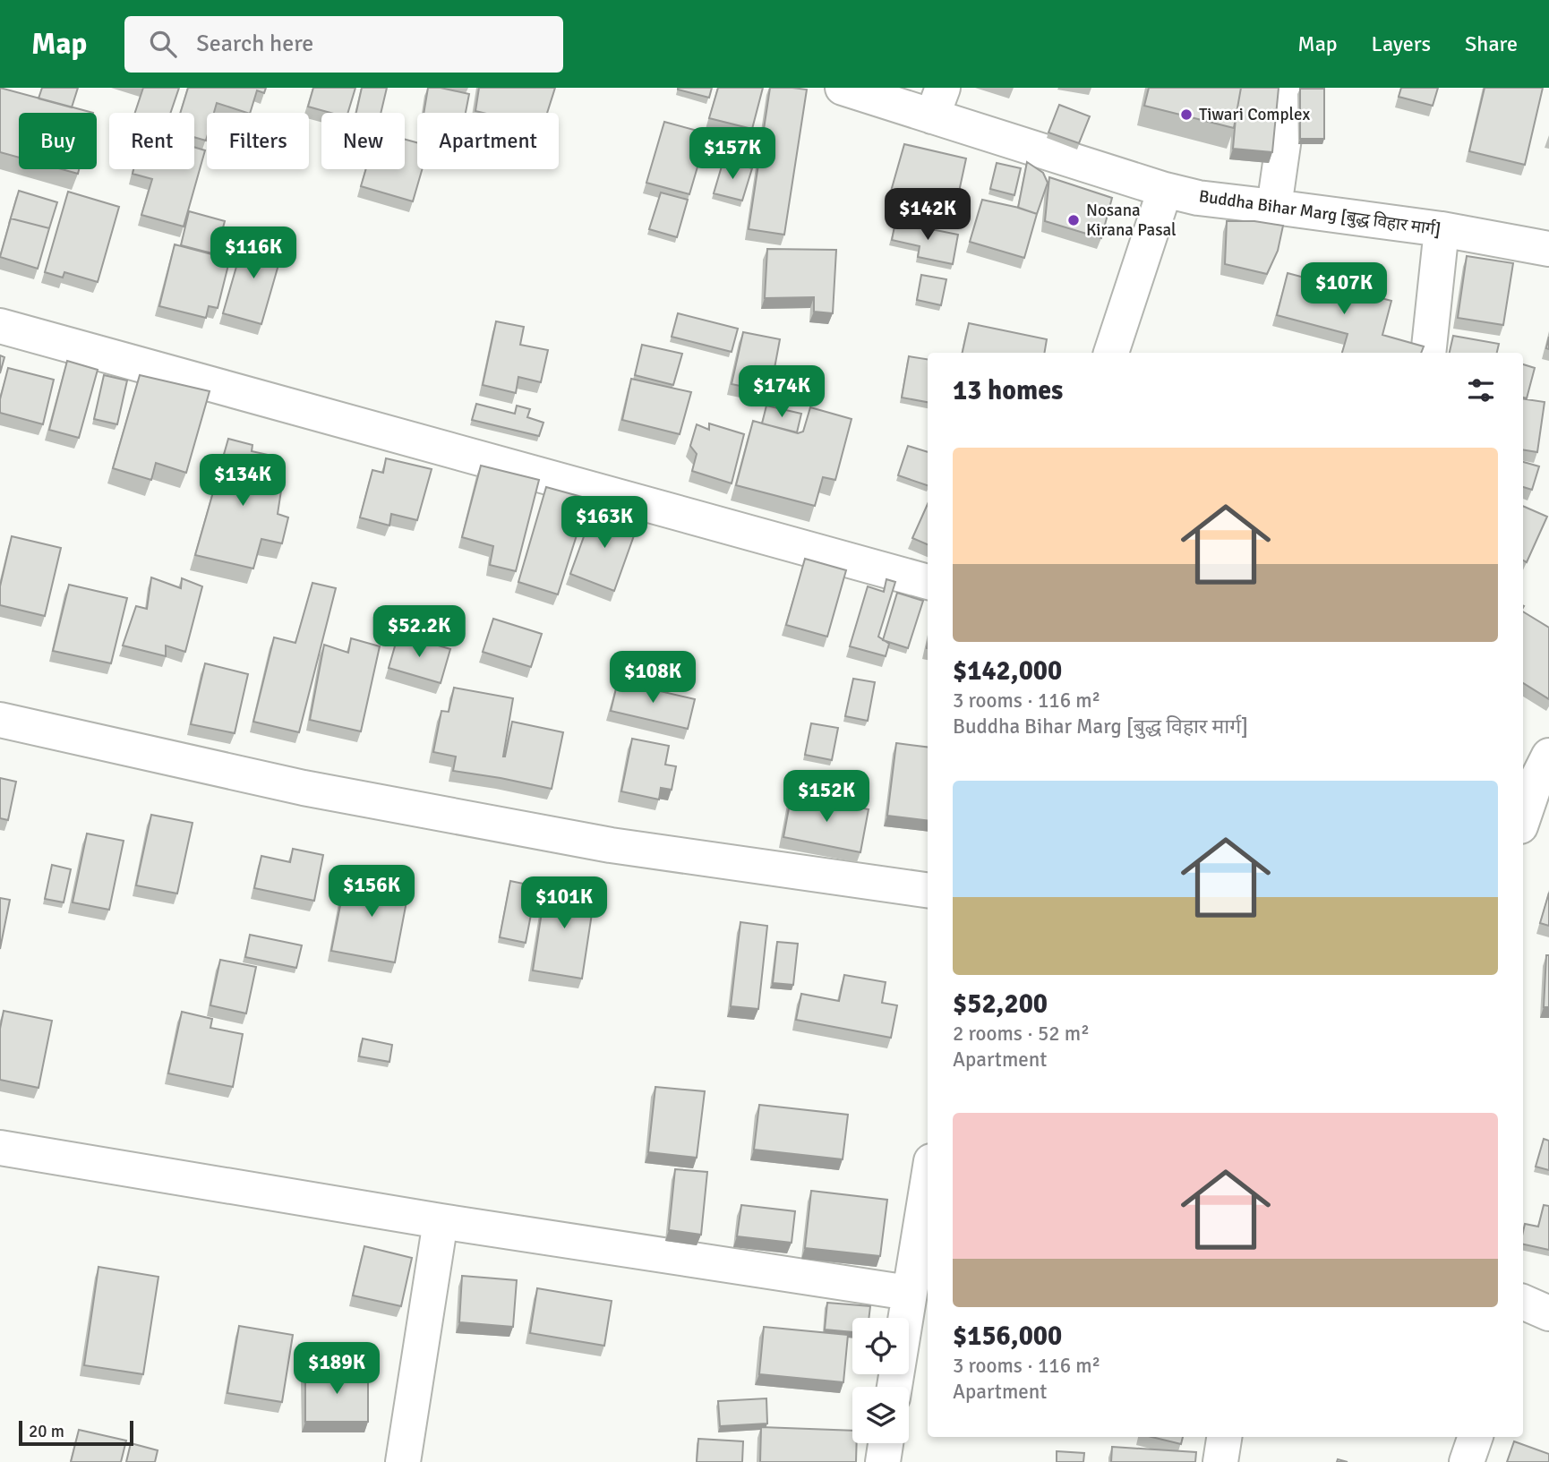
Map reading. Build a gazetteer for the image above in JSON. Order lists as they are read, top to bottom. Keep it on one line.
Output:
{"streets":{"street":["Buddha Bihar Marg [बुद्ध विहार मार्ग]"]},"places":["Tiwari Complex","Nosana Kirana Pasal"],"scale_bar":"20 m","page":{"header":"Map","search":"Search here","nav":["Map","Layers","Share"],"chip":["Buy","Rent","Filters","New","Apartment"],"price":["$157K","$142K","$116K","$107K","$174K","$134K","$163K","$52.2K","$108K","$152K","$156K","$101K","$189K"],"heading":"13 homes","list":[{"name":"$142,000","note":"3 rooms · 116 m² · Buddha Bihar Marg [बुद्ध विहार मार्ग]"},{"name":"$52,200","note":"2 rooms · 52 m² · Apartment"},{"name":"$156,000","note":"3 rooms · 116 m² · Apartment"}],"scale":"20 m"}}
